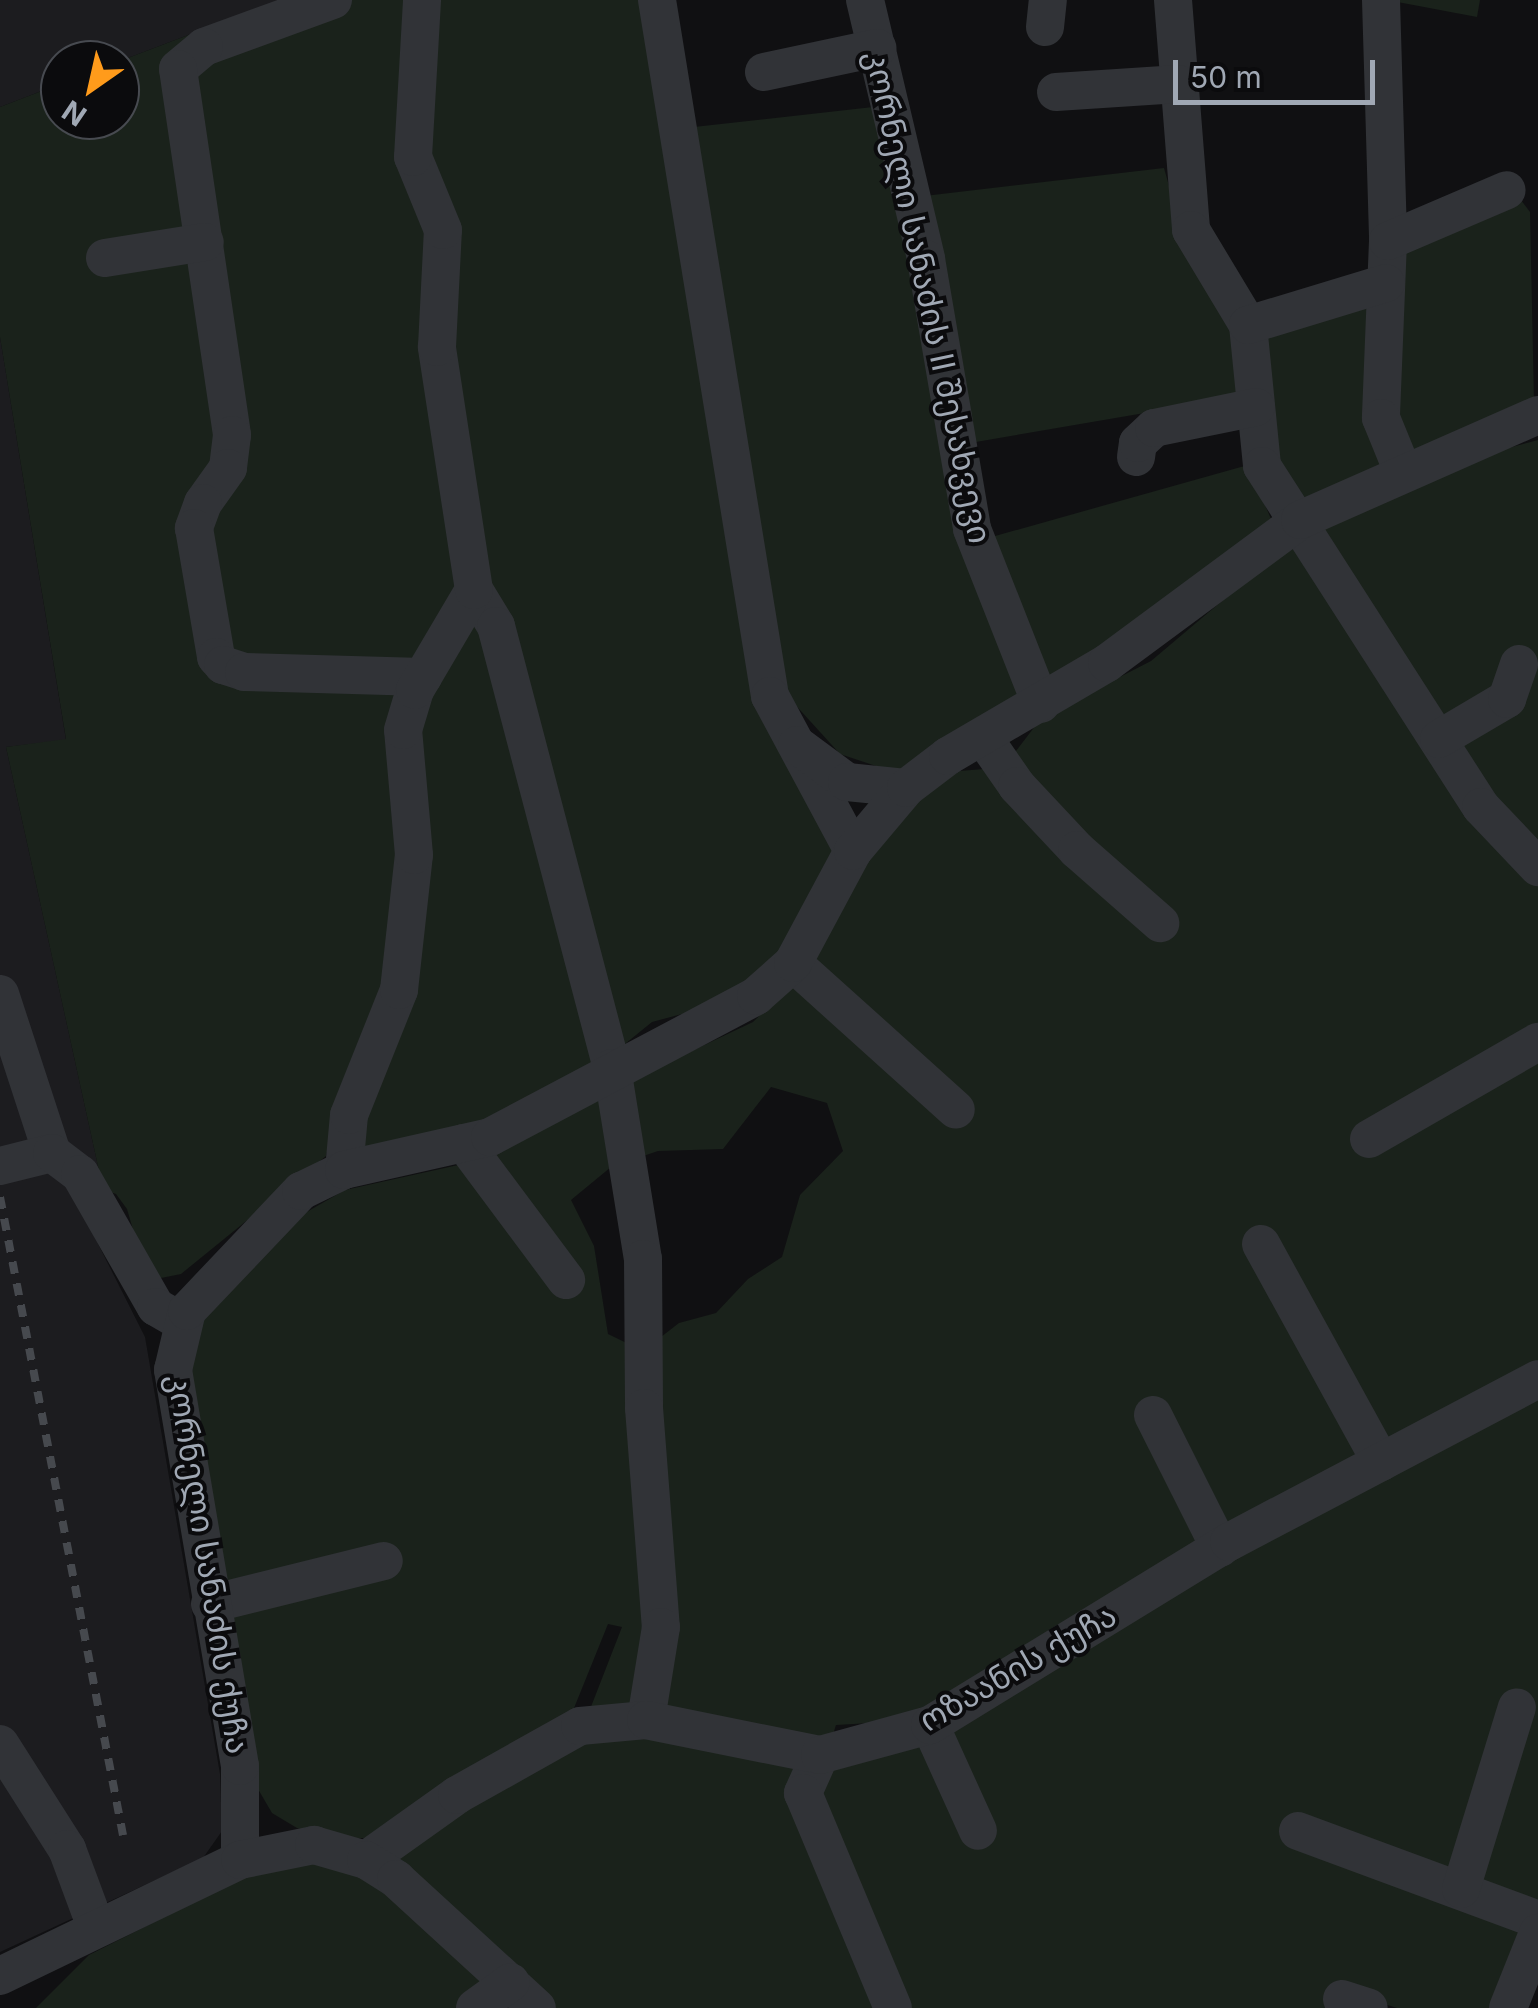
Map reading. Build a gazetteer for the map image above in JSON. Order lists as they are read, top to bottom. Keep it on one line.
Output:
{"streets":{"street":["კორნელი სანაძის II შესახვევი","კორნელი სანაძის ქუჩა","ოზაანის ქუჩა"]},"crossings":[["კორნელი სანაძის II შესახვევი","კორნელი სანაძის ქუჩა"]],"scale_bar":"50 m","north":"bottom left"}
